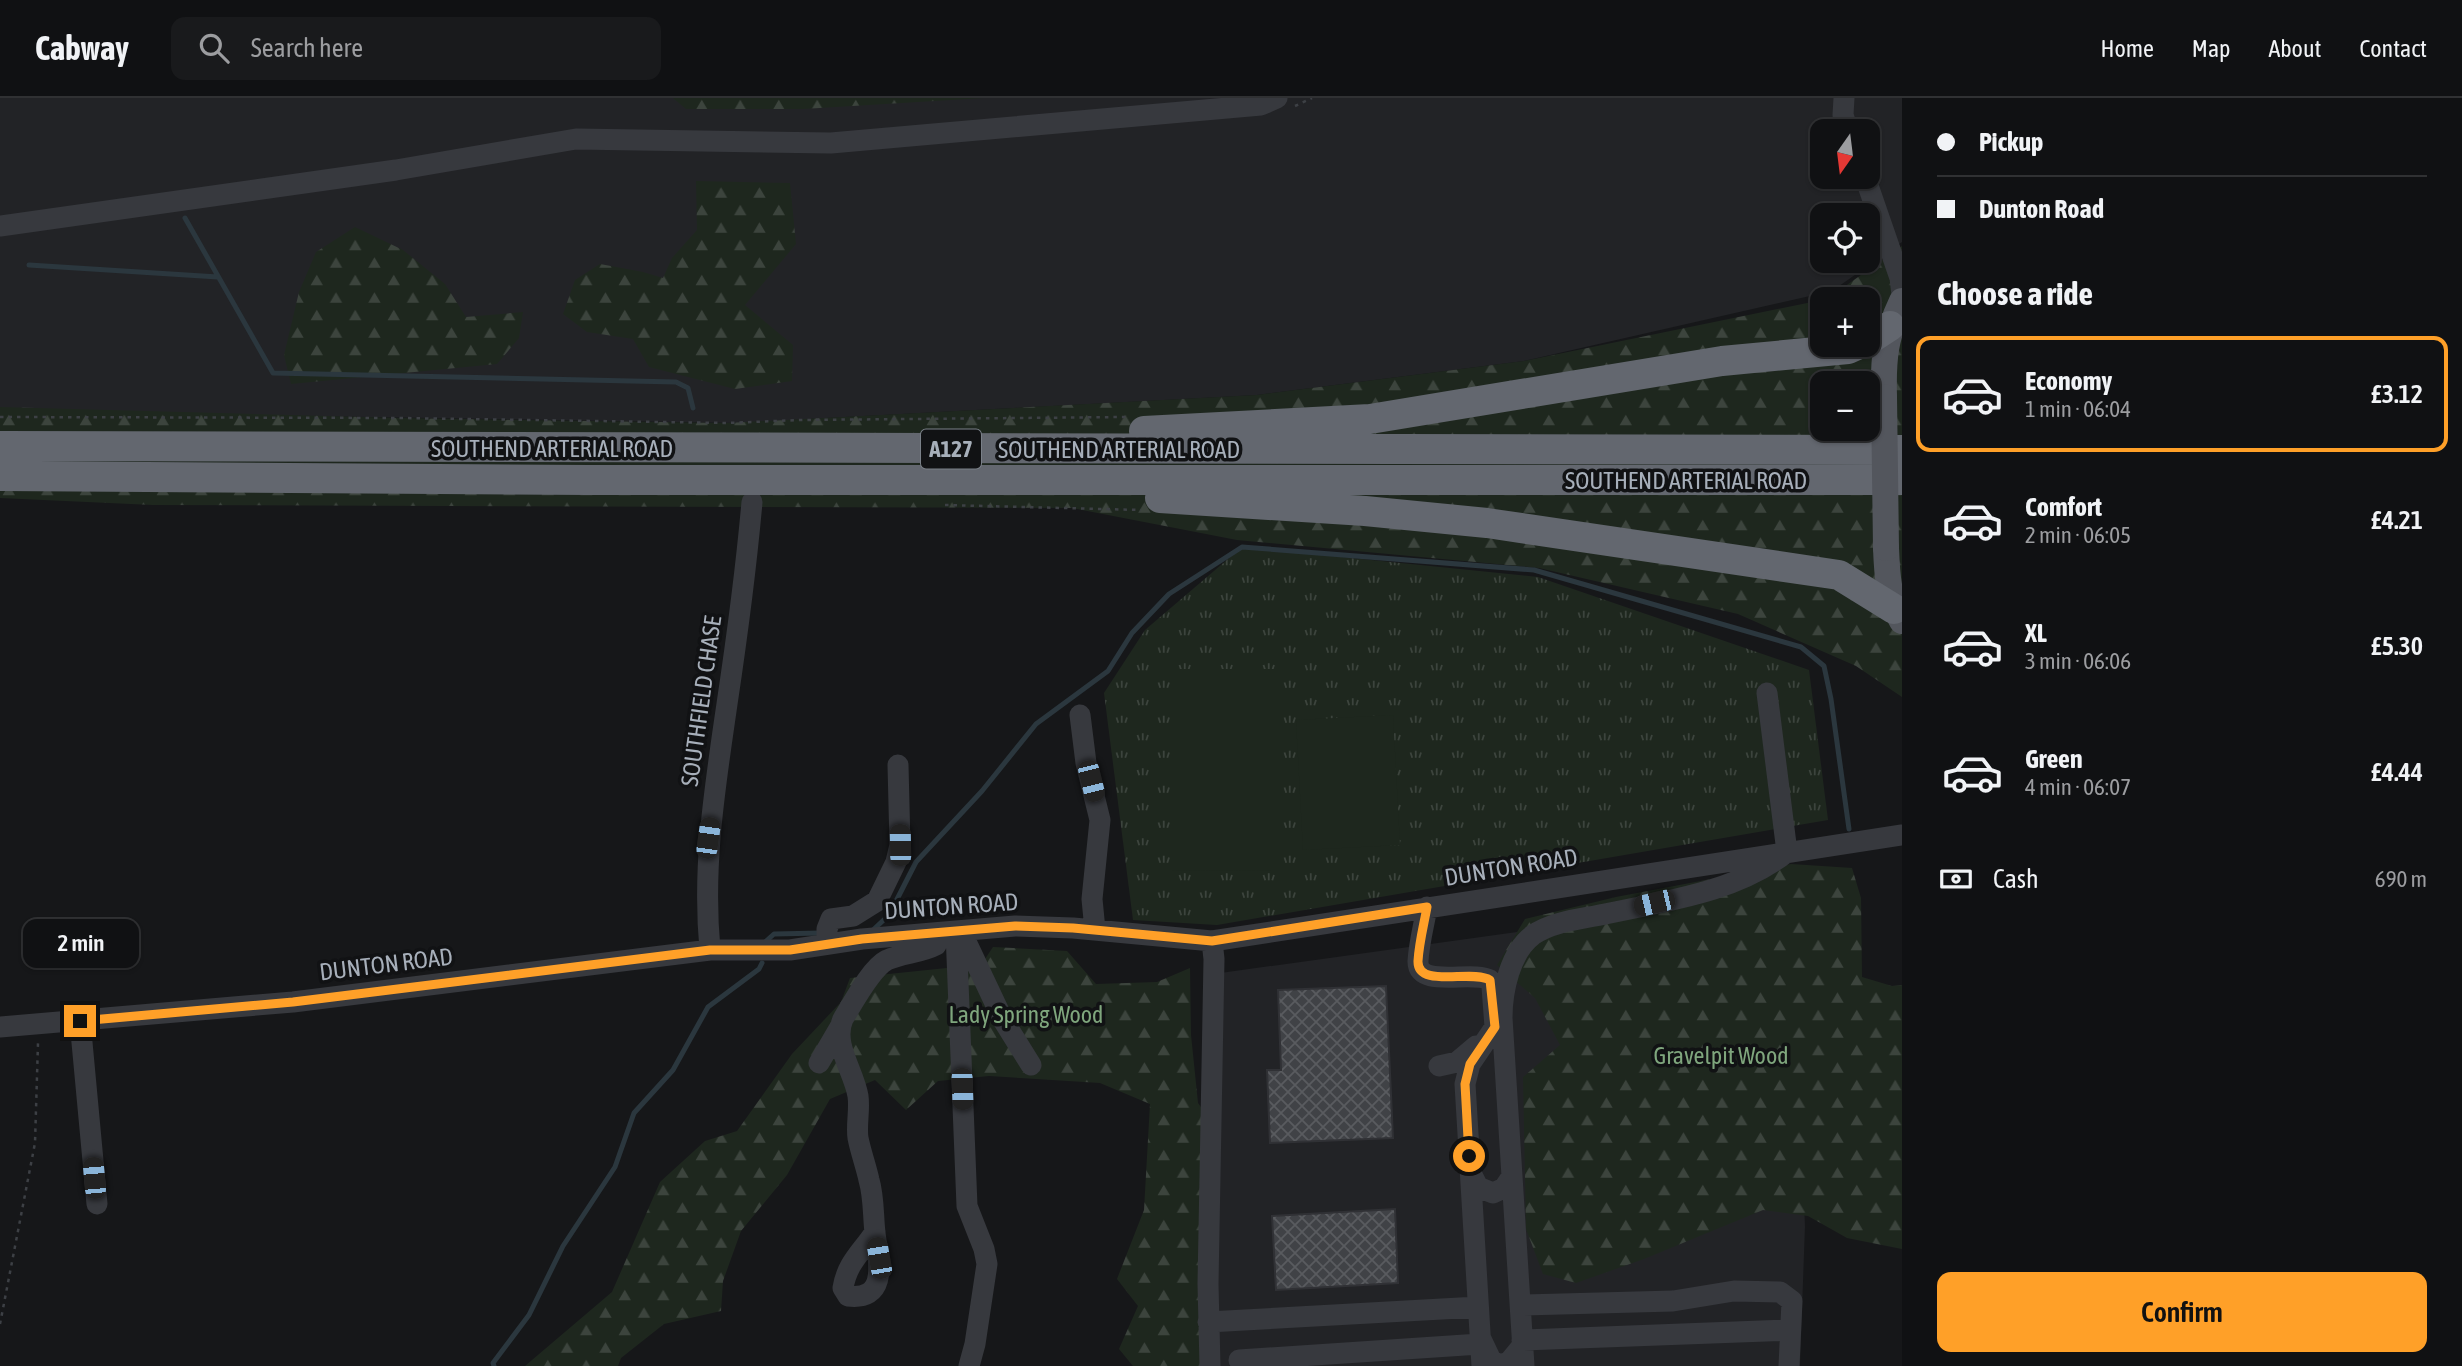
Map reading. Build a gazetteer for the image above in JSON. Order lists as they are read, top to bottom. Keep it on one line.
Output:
{"streets":{"highway":["SOUTHEND ARTERIAL ROAD","A127"],"street":["SOUTHFIELD CHASE","DUNTON ROAD"]},"crossings":[["SOUTHEND ARTERIAL ROAD","SOUTHFIELD CHASE"],["SOUTHFIELD CHASE","DUNTON ROAD"]],"parks":["Lady Spring Wood","Gravelpit Wood"],"north":"bottom","page":{"header":"Cabway","search":"Search here","nav":["Home","Map","About","Contact"],"banner":["Pickup","Dunton Road"],"map_buttons":["+","−"],"heading":"Choose a ride","list":[{"name":"Economy","note":"1 min · 06:04","value":"£3.12"},{"name":"Comfort","note":"2 min · 06:05","value":"£4.21"},{"name":"XL","note":"3 min · 06:06","value":"£5.30"},{"name":"Green","note":"4 min · 06:07","value":"£4.44"}],"pay":["Cash","690 m"],"bubble":"2 min","buttons":"Confirm"}}
